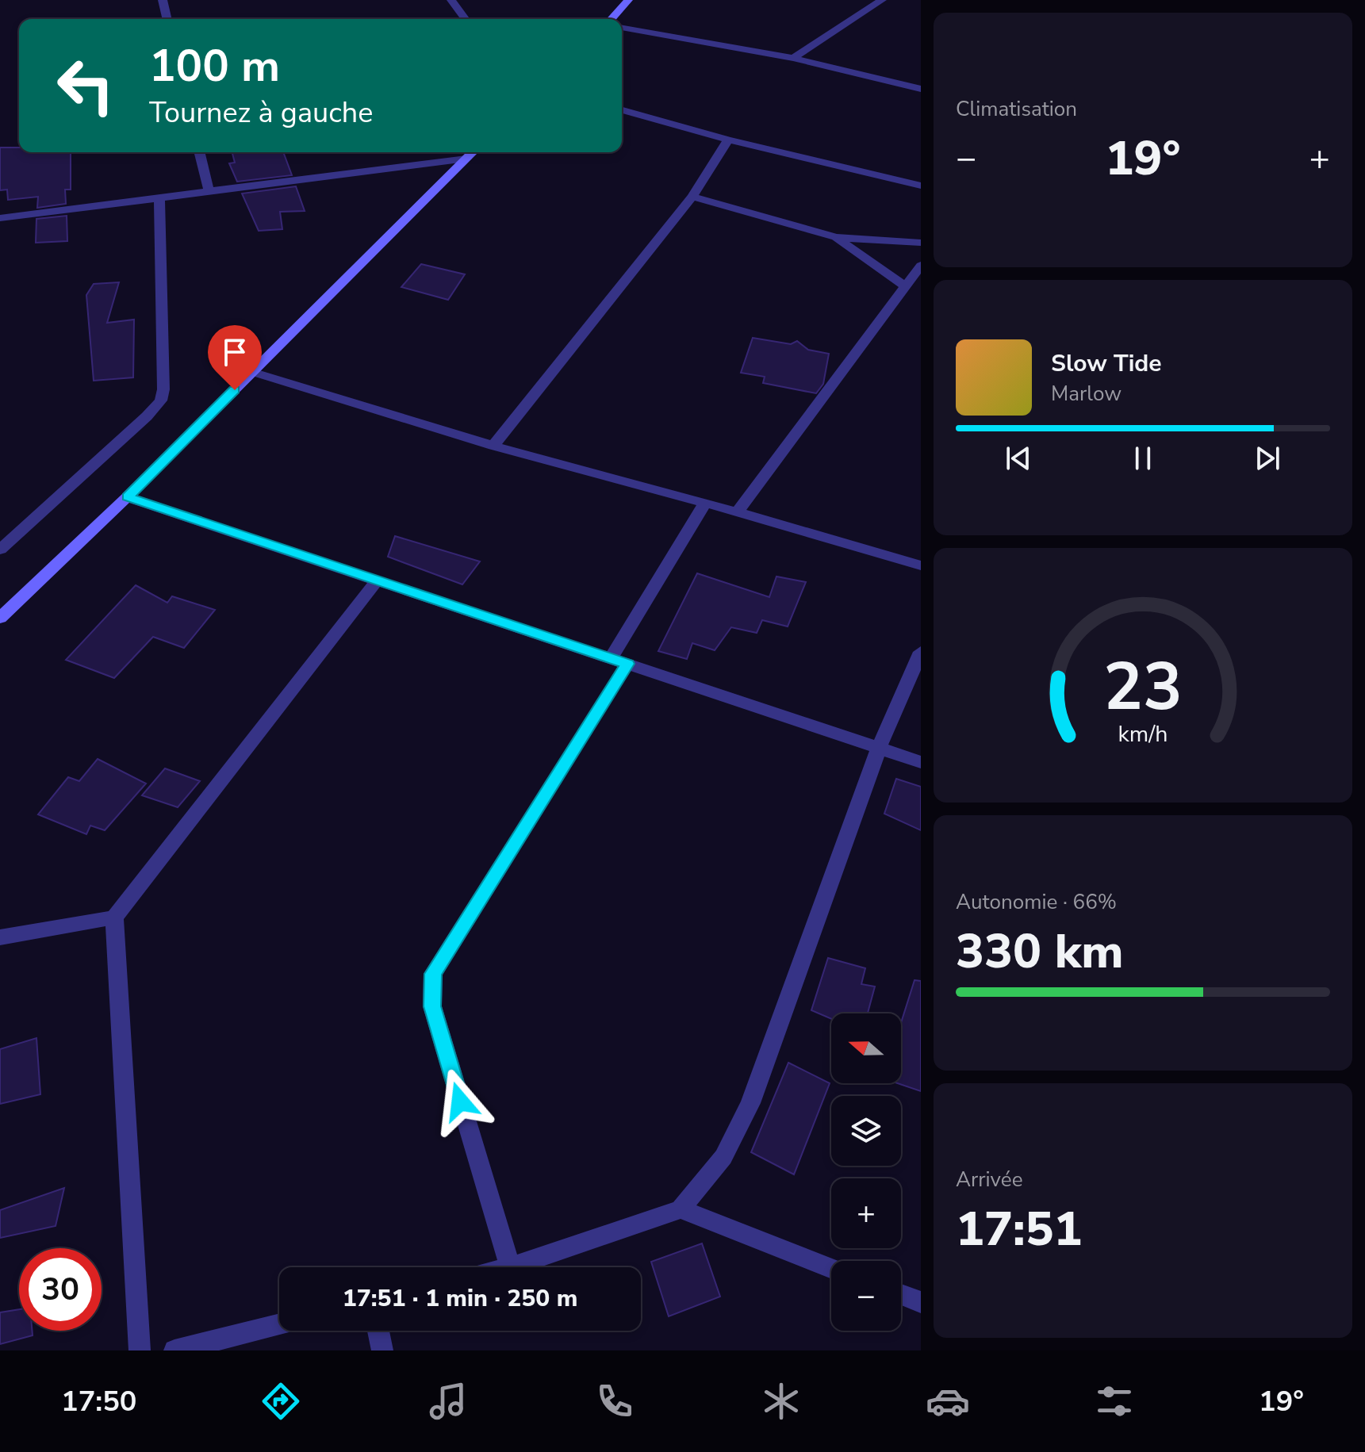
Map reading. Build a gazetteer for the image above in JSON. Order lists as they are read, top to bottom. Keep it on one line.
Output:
{"north":"left","page":{"tile":["Climatisation",["Autonomie · 66%","330 km"],["Arrivée","17:51"]],"turn":["100 m","Tournez à gauche"],"heat":["−","19°","+"],"song":["Slow Tide","Marlow"],"map_buttons":["+","−"],"limit":"30","trip":"17:51 · 1 min · 250 m","tabs":["17:50","19°"],"gauge":["23","km/h"]}}
